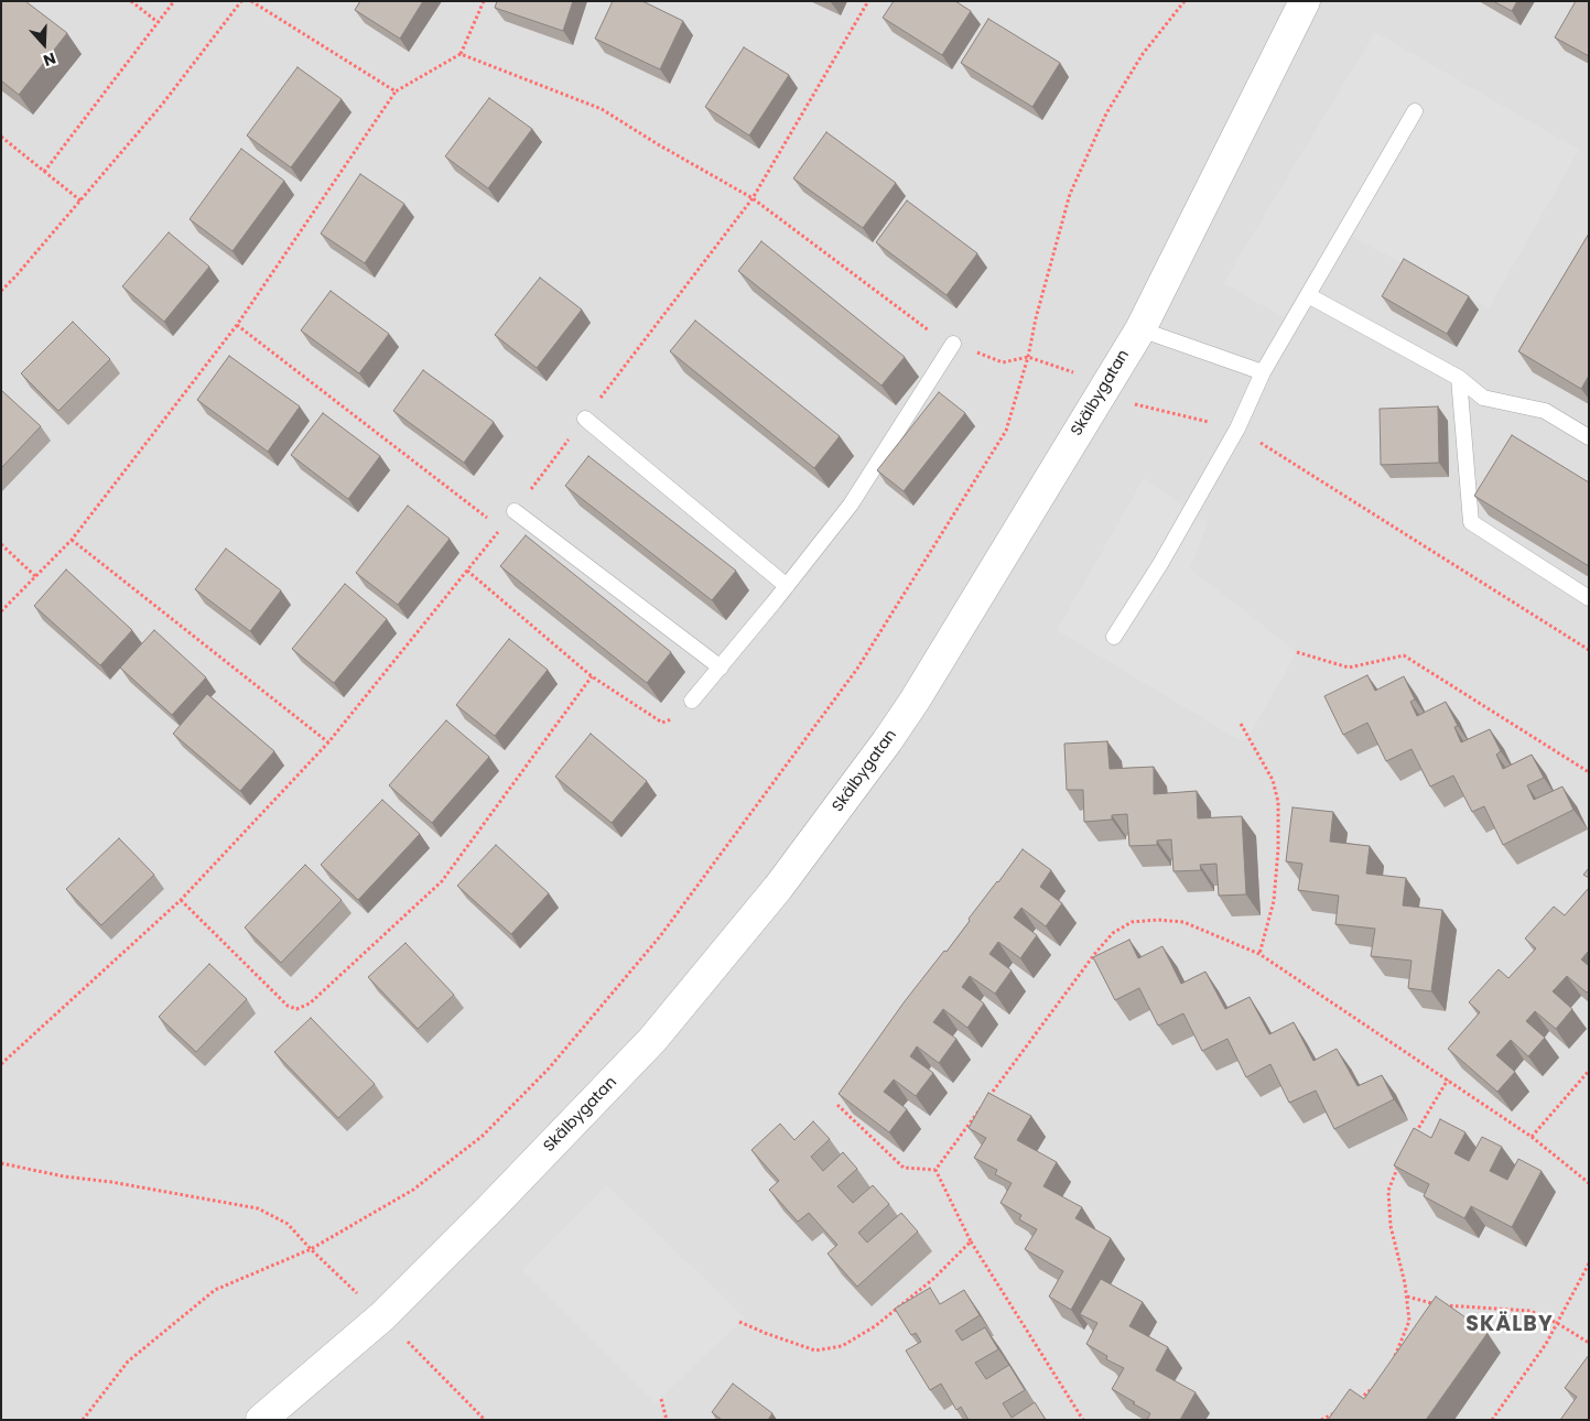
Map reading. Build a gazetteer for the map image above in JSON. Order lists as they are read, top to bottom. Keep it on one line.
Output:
{"streets":{"street":["Skälbygatan"]},"districts":["SKÄLBY"],"north":"bottom"}
